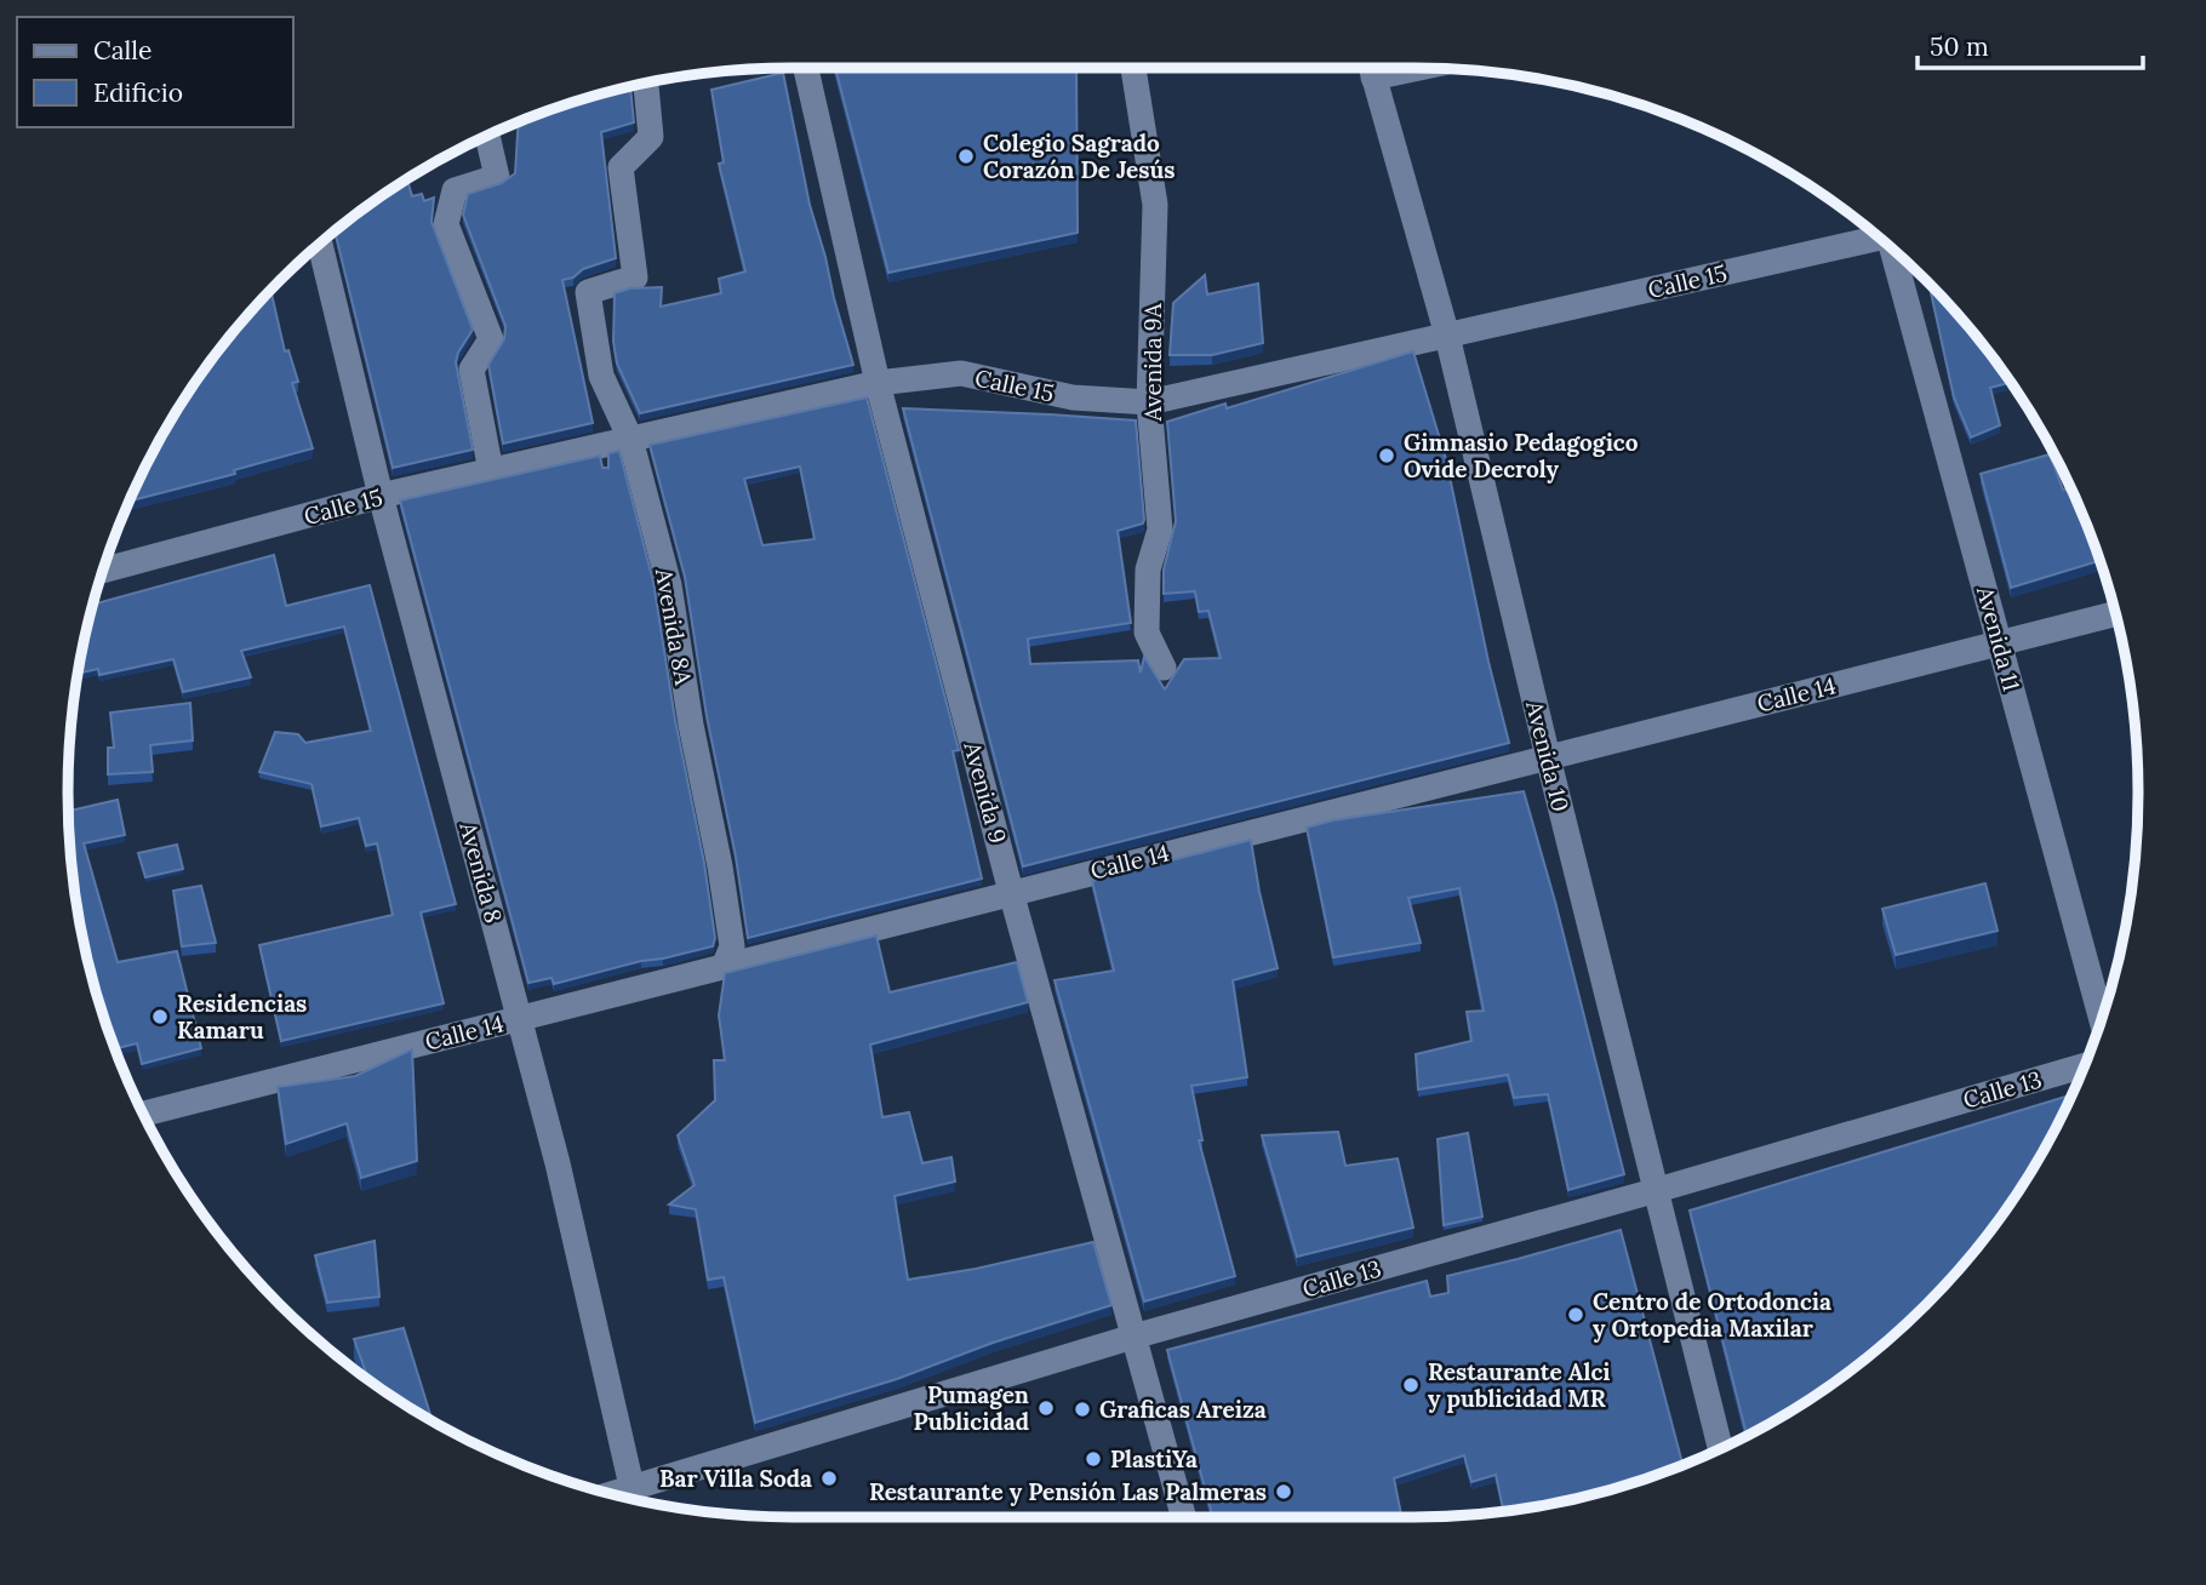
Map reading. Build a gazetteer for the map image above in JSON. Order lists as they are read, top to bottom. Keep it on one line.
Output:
{"streets":{"street":["Calle 15","Avenida 9A","Avenida 8A","Avenida 11","Calle 14","Avenida 10","Avenida 9","Avenida 8","Calle 13"]},"crossings":[["Calle 15","Avenida 9A"],["Calle 15","Avenida 8A"],["Calle 15","Avenida 10"],["Calle 15","Avenida 9"],["Calle 15","Avenida 8"],["Avenida 8A","Calle 14"],["Avenida 11","Calle 14"],["Calle 14","Avenida 10"],["Calle 14","Avenida 9"],["Calle 14","Avenida 8"],["Avenida 10","Calle 13"],["Avenida 9","Calle 13"],["Avenida 8","Calle 13"]],"places":["Colegio Sagrado Corazón De Jesús","Gimnasio Pedagogico Ovide Decroly","Residencias Kamaru","Centro de Ortodoncia y Ortopedia Maxilar","Restaurante Alci y publicidad MR","Pumagen Publicidad","Graficas Areiza","PlastiYa","Bar Villa Soda","Restaurante y Pensión Las Palmeras"],"legend":["Calle","Edificio"],"scale_bar":"50 m"}
